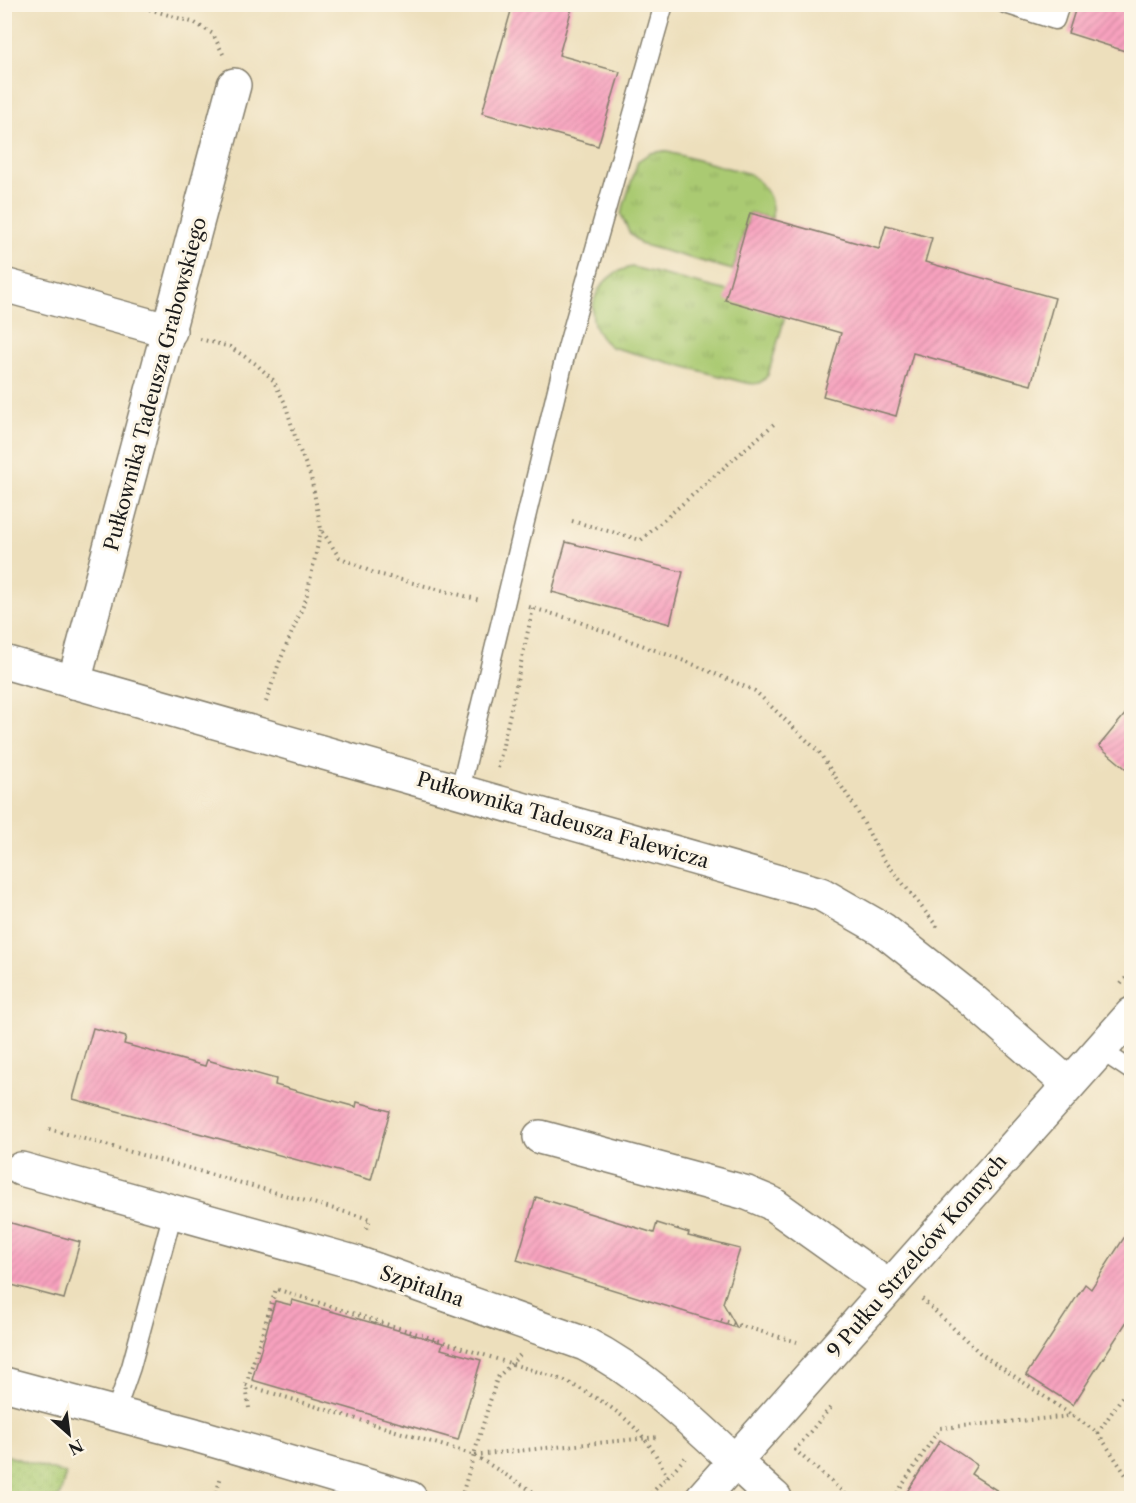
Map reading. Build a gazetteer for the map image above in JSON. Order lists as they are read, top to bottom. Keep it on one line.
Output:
{"streets":{"street":["Pułkownika Tadeusza Grabowskiego","Pułkownika Tadeusza Falewicza","9 Pułku Strzelców Konnych","Szpitalna"]},"crossings":[["Pułkownika Tadeusza Grabowskiego","Pułkownika Tadeusza Falewicza"],["Pułkownika Tadeusza Falewicza","9 Pułku Strzelców Konnych"],["9 Pułku Strzelców Konnych","Szpitalna"]],"north":"bottom right"}
